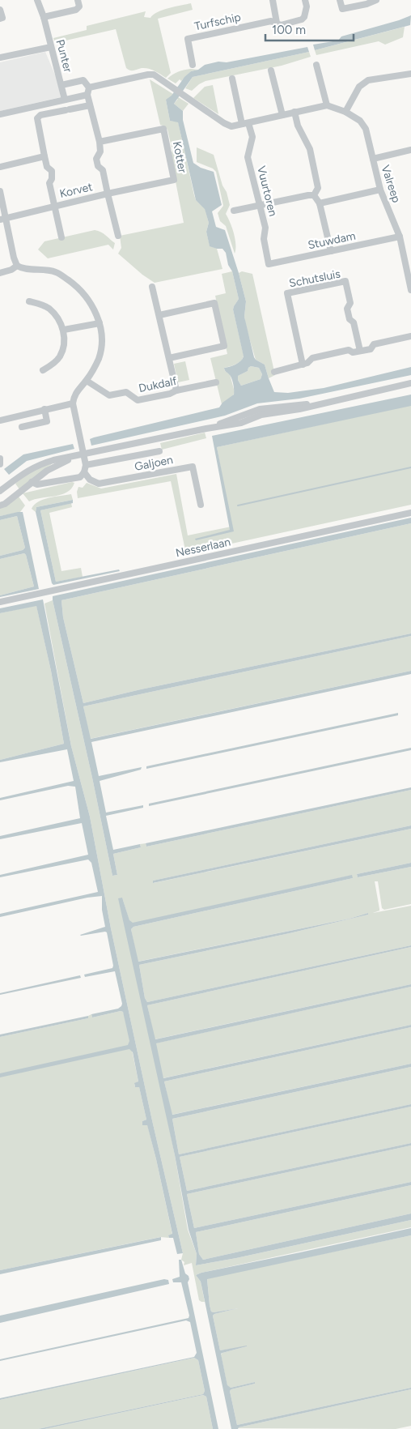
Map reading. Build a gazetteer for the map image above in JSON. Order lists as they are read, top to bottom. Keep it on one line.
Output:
{"streets":{"street":["Turfschip","Punter","Kotter","Valreep","Korvet","Vuurtoren","Stuwdam","Schutsluis","Dukdalf","Galjoen","Nesserlaan"]},"crossings":[["Kotter","Korvet"],["Valreep","Vuurtoren"],["Valreep","Stuwdam"],["Vuurtoren","Stuwdam"]],"scale_bar":"100 m"}
